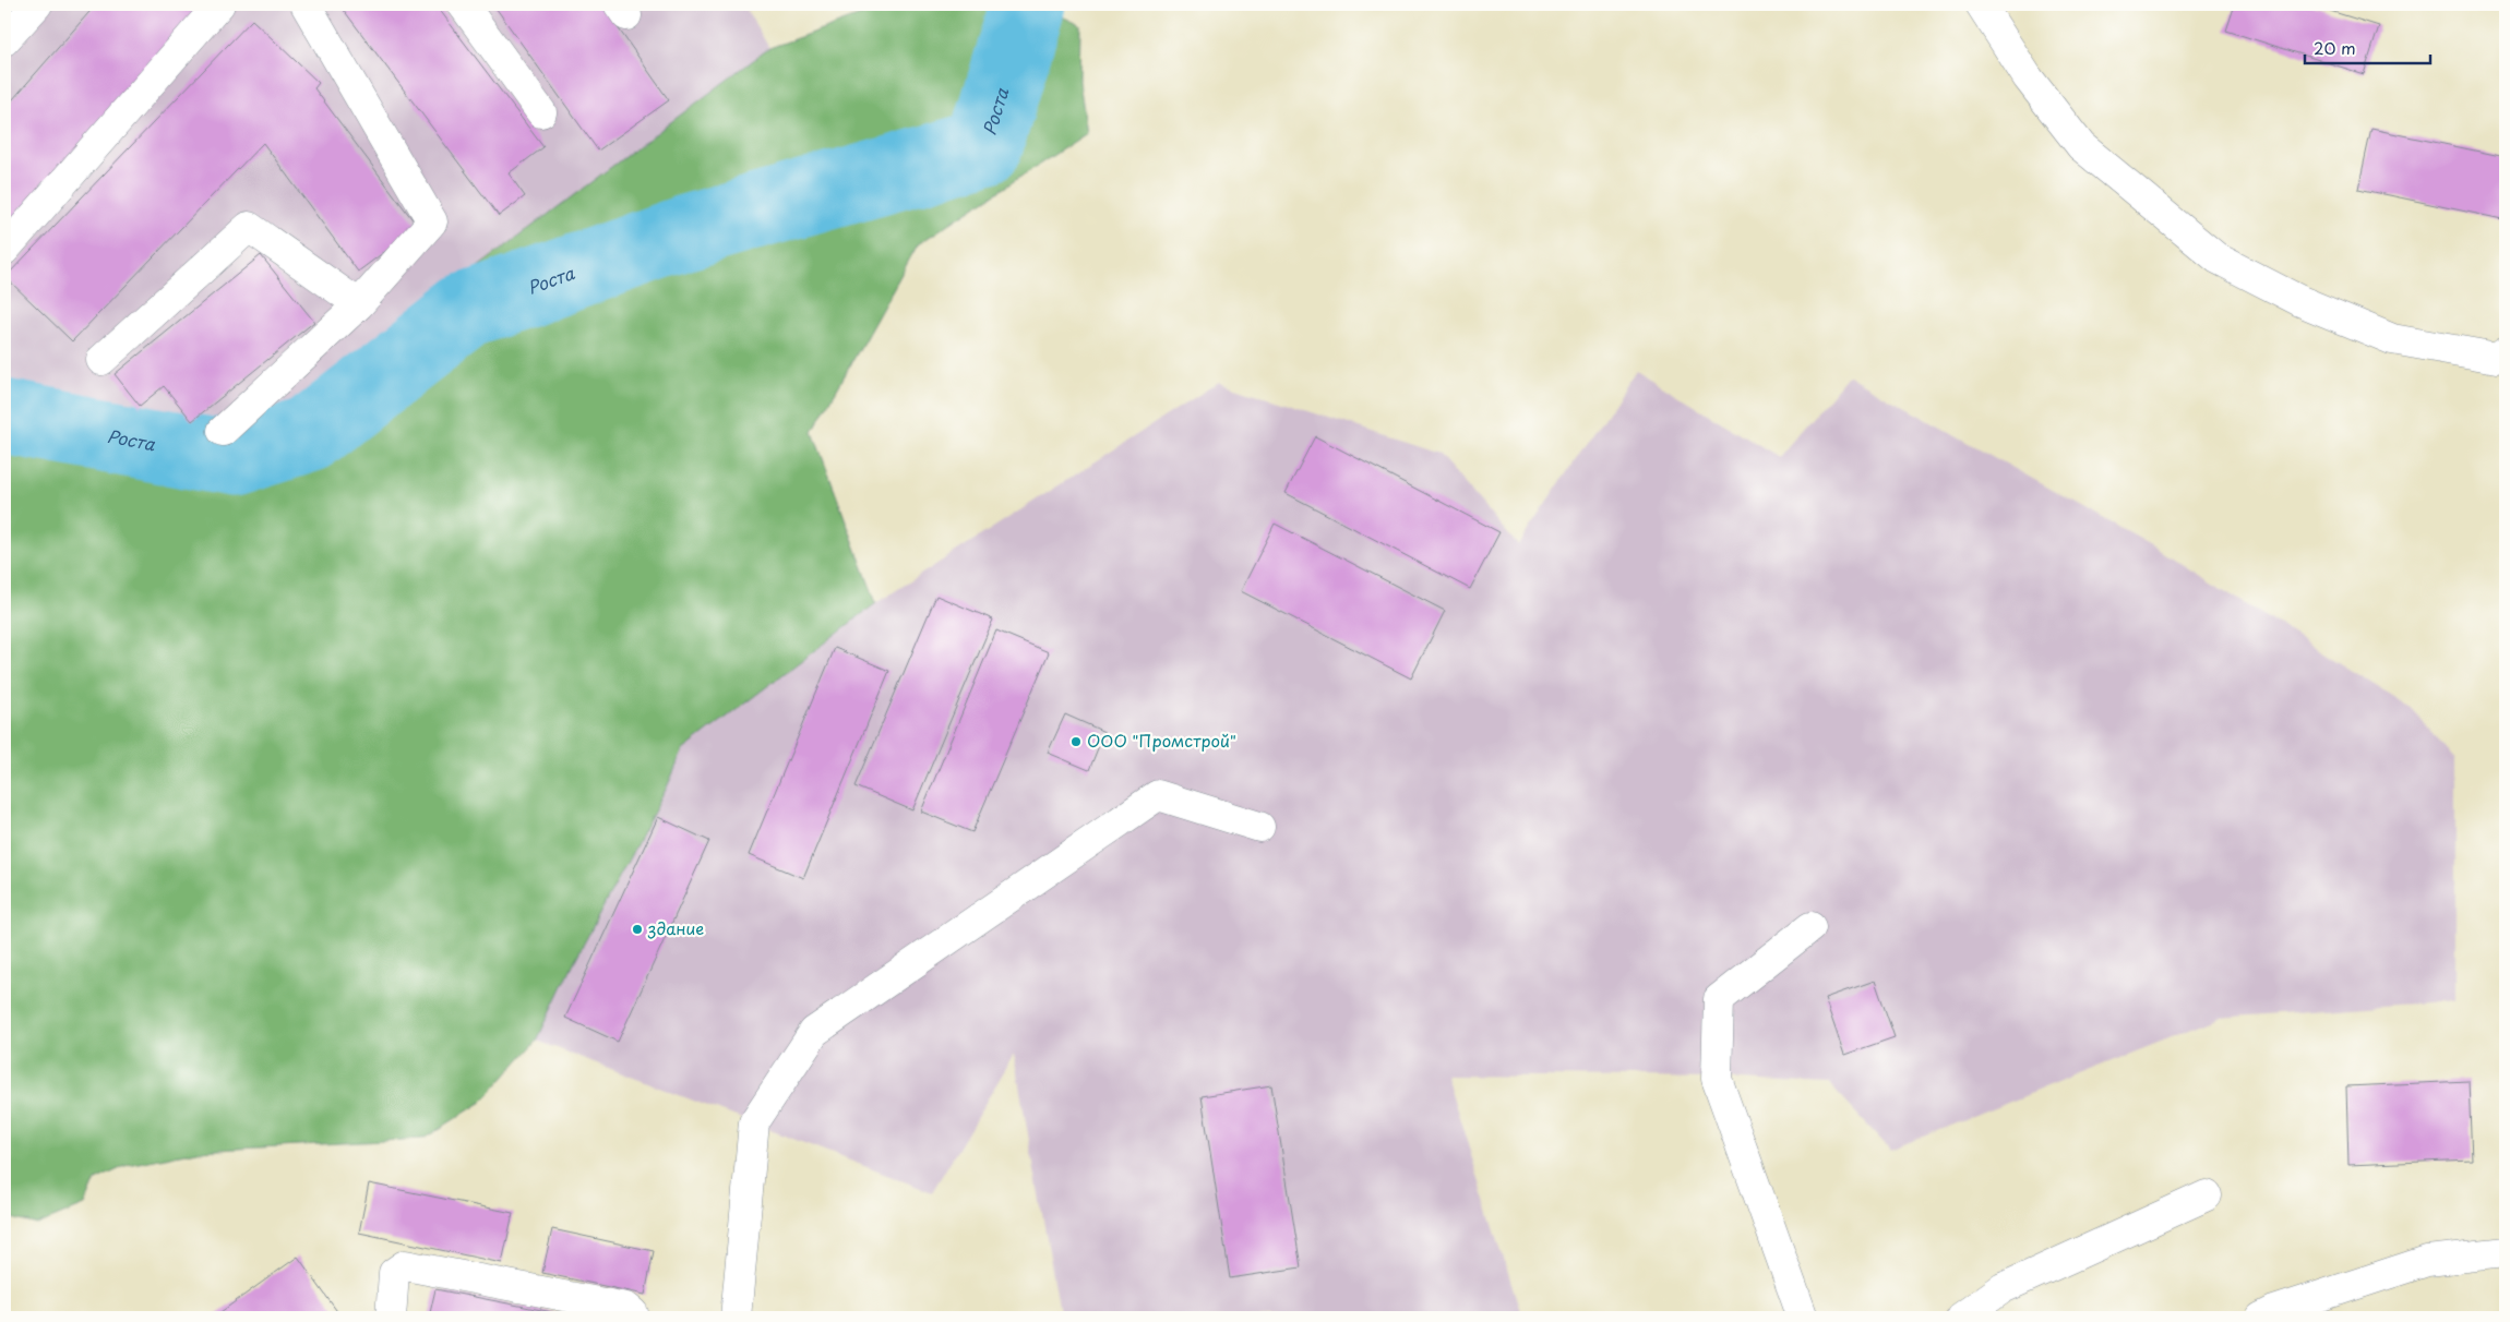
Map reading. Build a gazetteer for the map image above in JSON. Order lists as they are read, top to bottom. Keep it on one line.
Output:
{"water":["Роста"],"places":["ООО \"Промстрой\"","здание"],"scale_bar":"20 m"}
